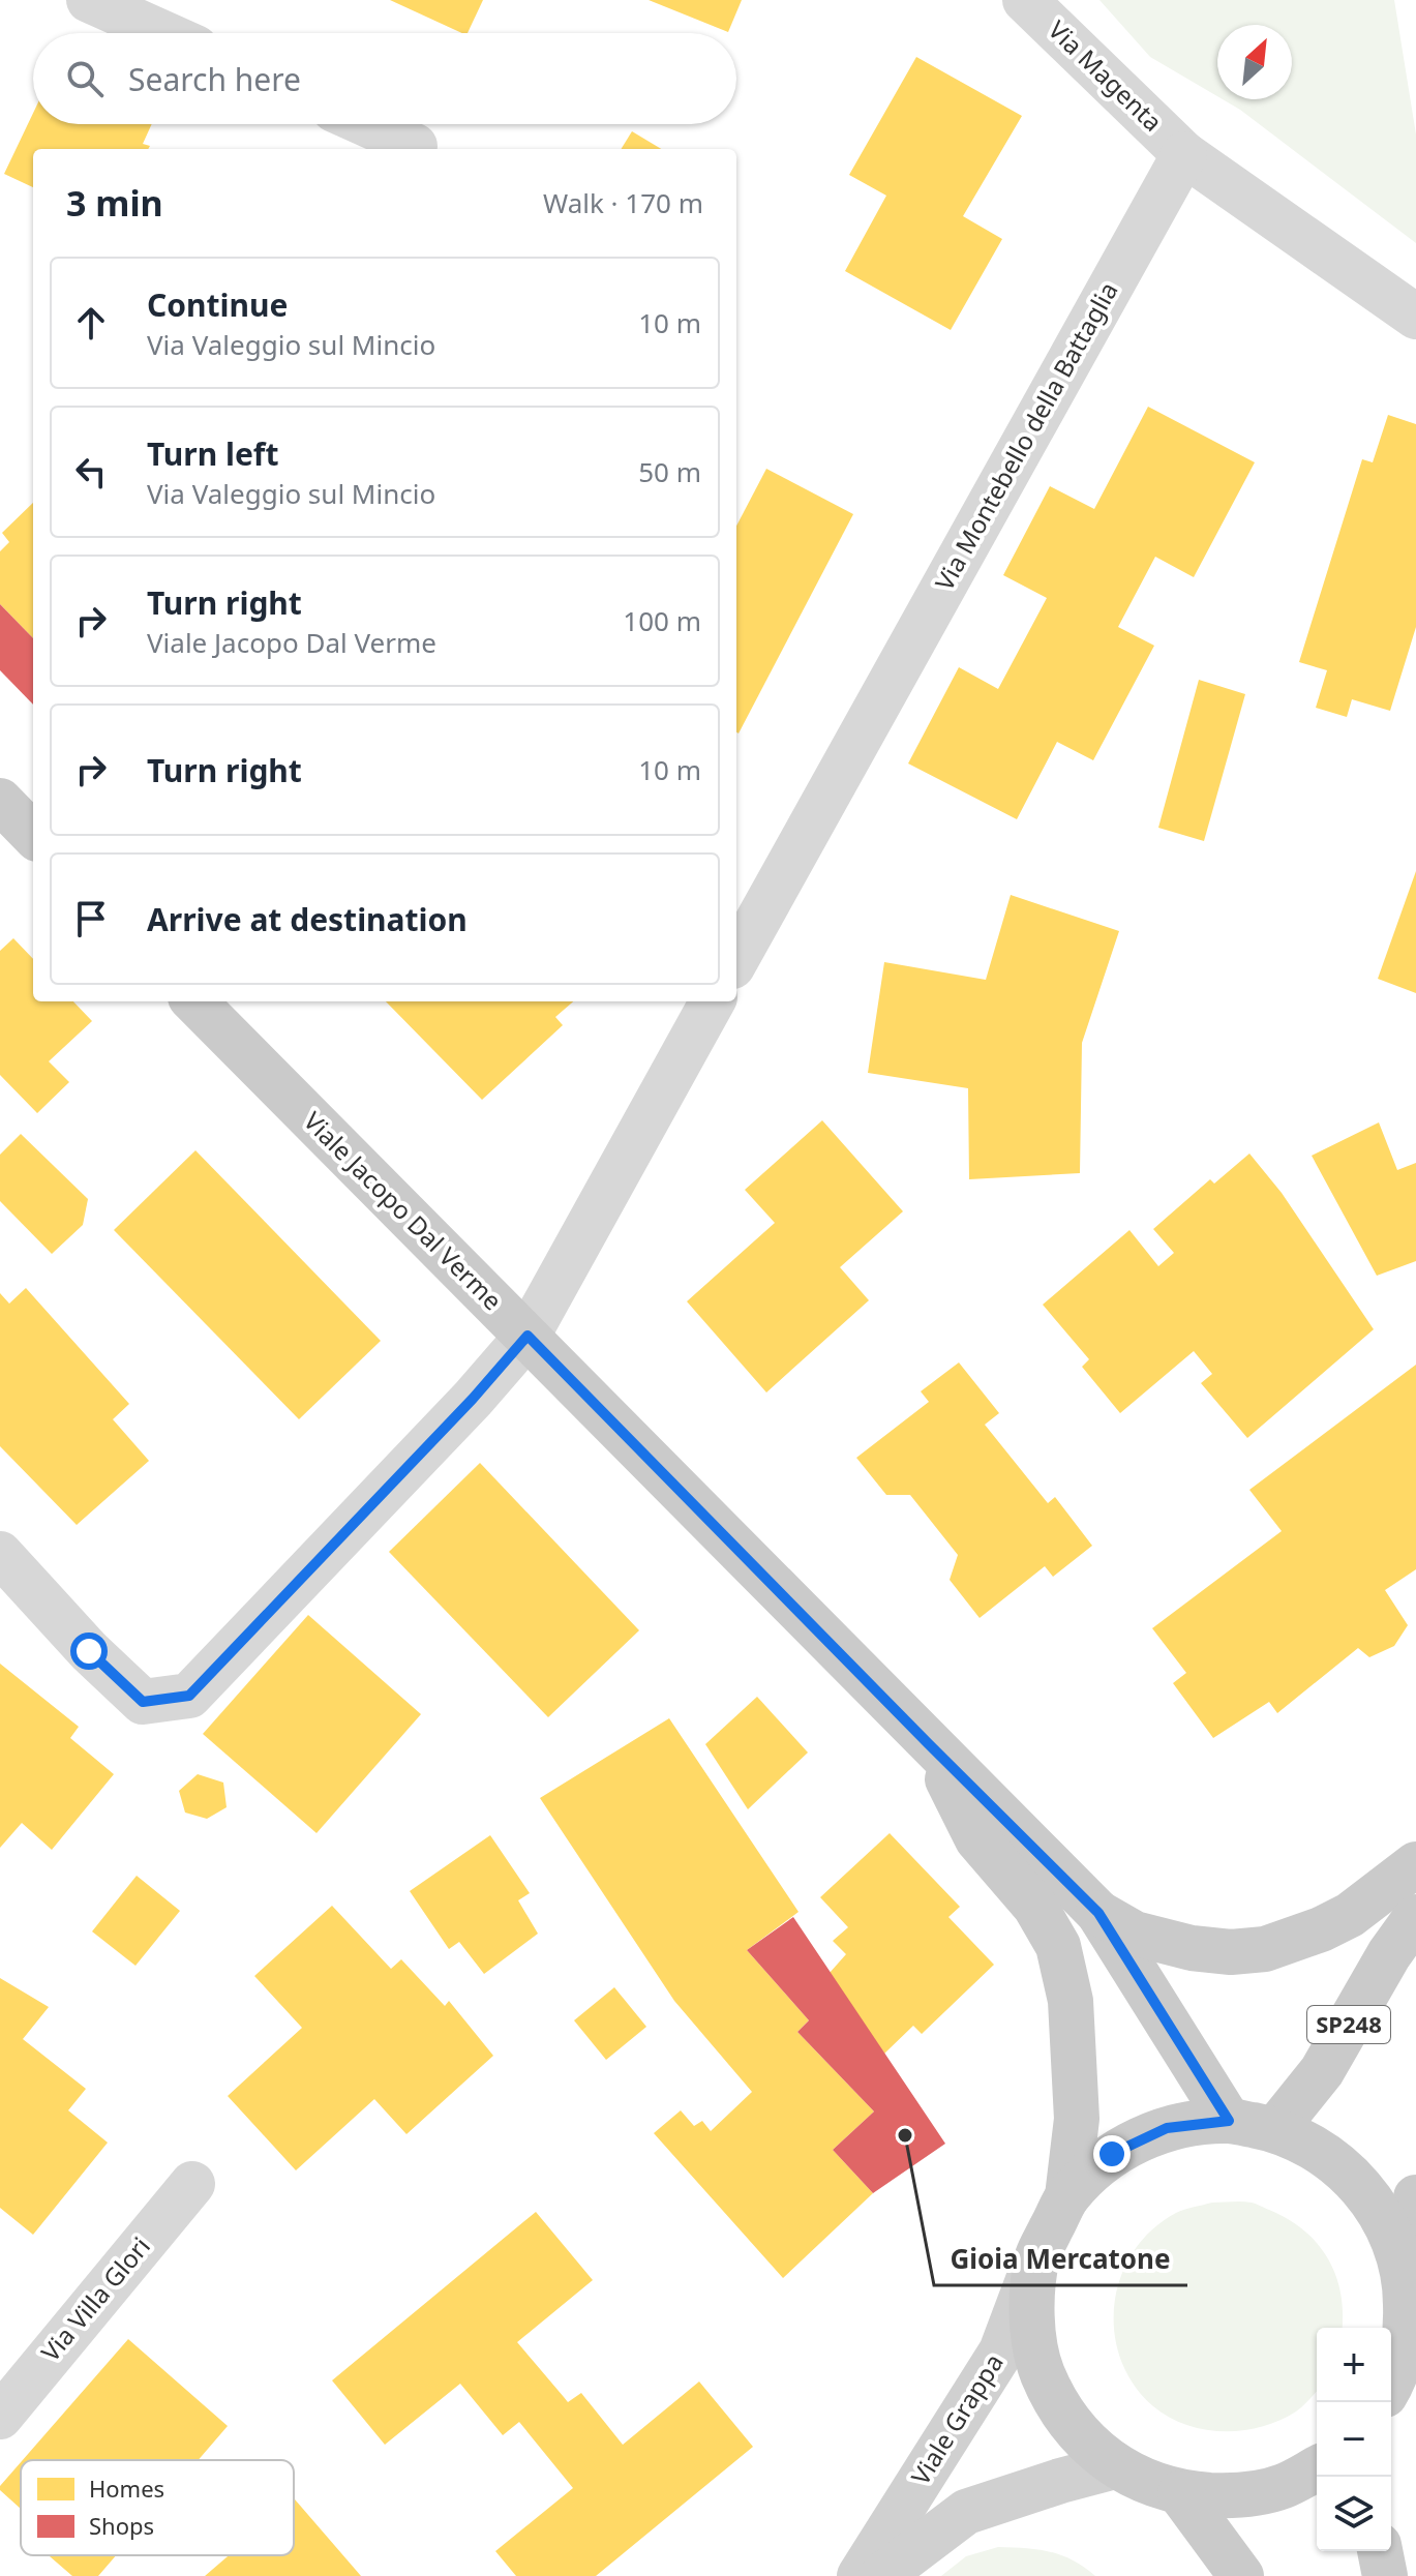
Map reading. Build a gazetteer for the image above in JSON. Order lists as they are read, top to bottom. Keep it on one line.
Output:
{"streets":{"main road":["Viale Jacopo Dal Verme","SP248","Viale Grappa"],"street":["Via Magenta","Via Montebello della Battaglia","Via Villa Glori"]},"crossings":[["Via Magenta","Via Montebello della Battaglia"]],"places":["Gioia Mercatone"],"legend":["Homes","Shops"],"north":"top right","page":{"search":"Search here","heading":["3 min","Walk · 170 m"],"list":[["Continue","Via Valeggio sul Mincio","10 m"],["Turn left","Via Valeggio sul Mincio","50 m"],["Turn right","Viale Jacopo Dal Verme","100 m"],["Turn right","10 m"],"Arrive at destination"],"map_buttons":["+","−"]}}
